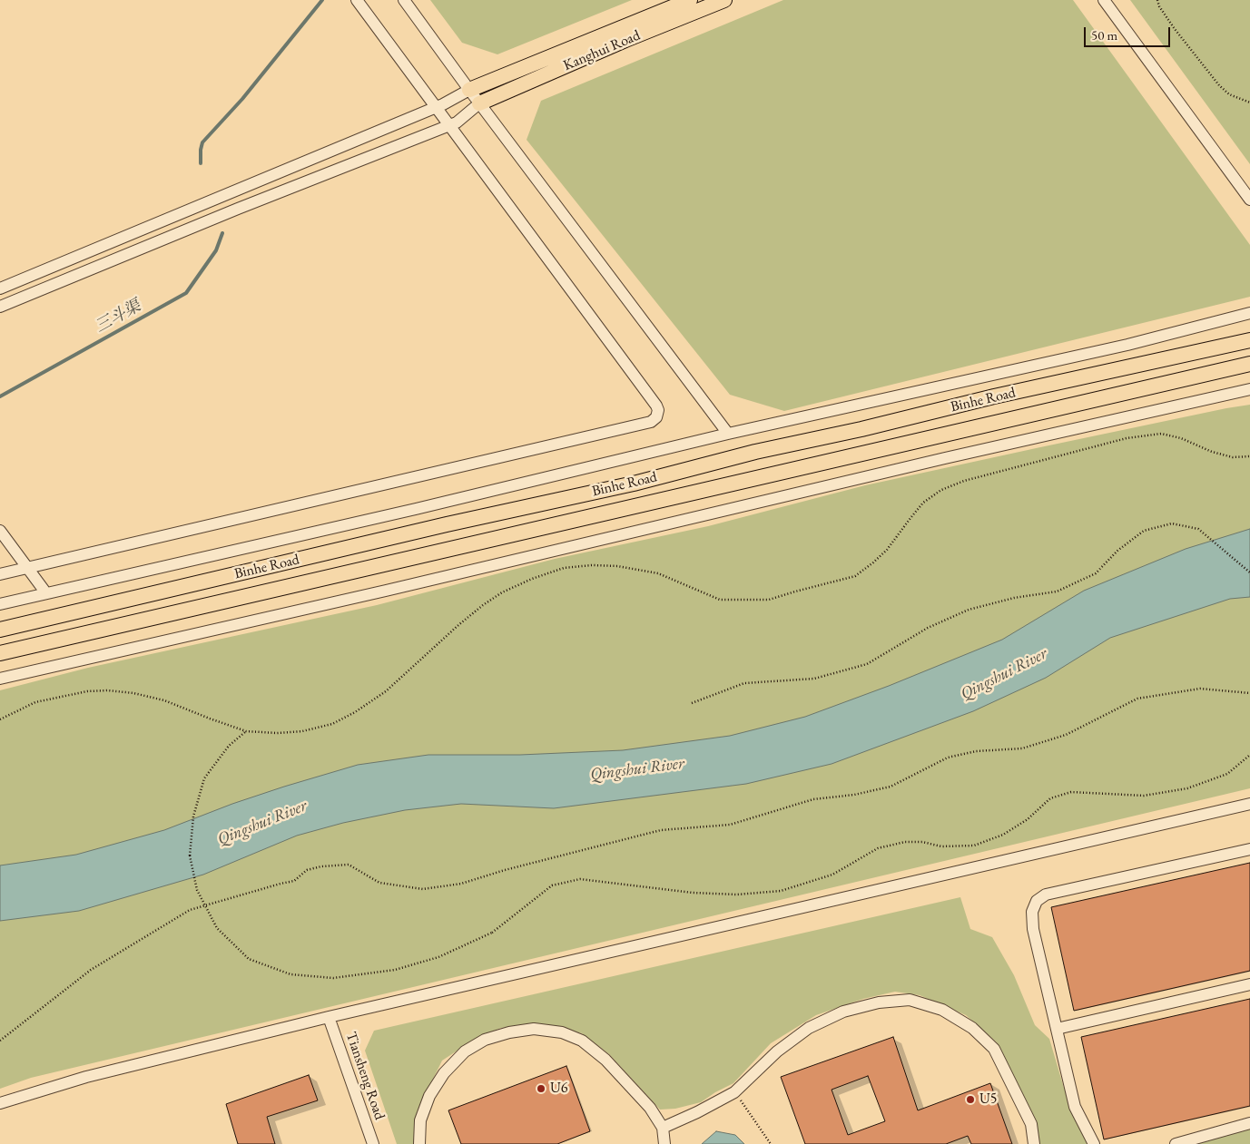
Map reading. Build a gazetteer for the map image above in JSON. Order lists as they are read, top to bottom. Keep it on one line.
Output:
{"streets":{"main road":["Kanghui Road","Binhe Road"],"street":["Tiansheng Road"]},"water":["三斗渠","Qingshui River"],"places":["U6","U5"],"scale_bar":"50 m"}
